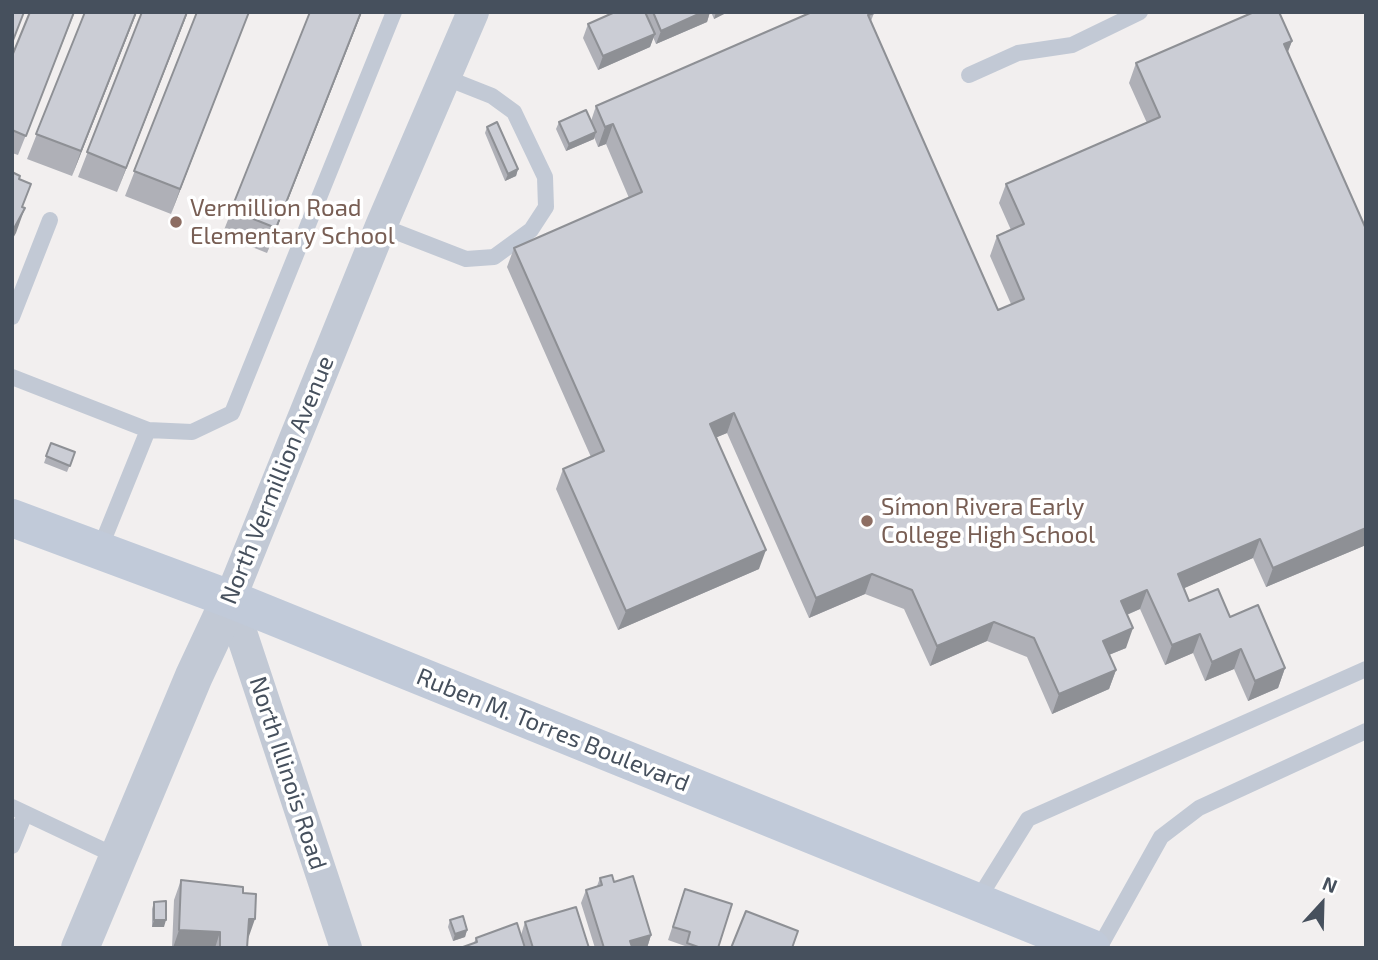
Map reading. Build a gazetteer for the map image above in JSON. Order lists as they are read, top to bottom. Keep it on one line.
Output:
{"streets":{"main road":["Ruben M. Torres Boulevard"],"street":["North Vermillion Avenue","North Illinois Road"]},"crossings":[["North Vermillion Avenue","Ruben M. Torres Boulevard"],["North Vermillion Avenue","North Illinois Road"],["Ruben M. Torres Boulevard","North Illinois Road"]],"places":["Vermillion Road Elementary School","Símon Rivera Early College High School"],"north":"top"}
